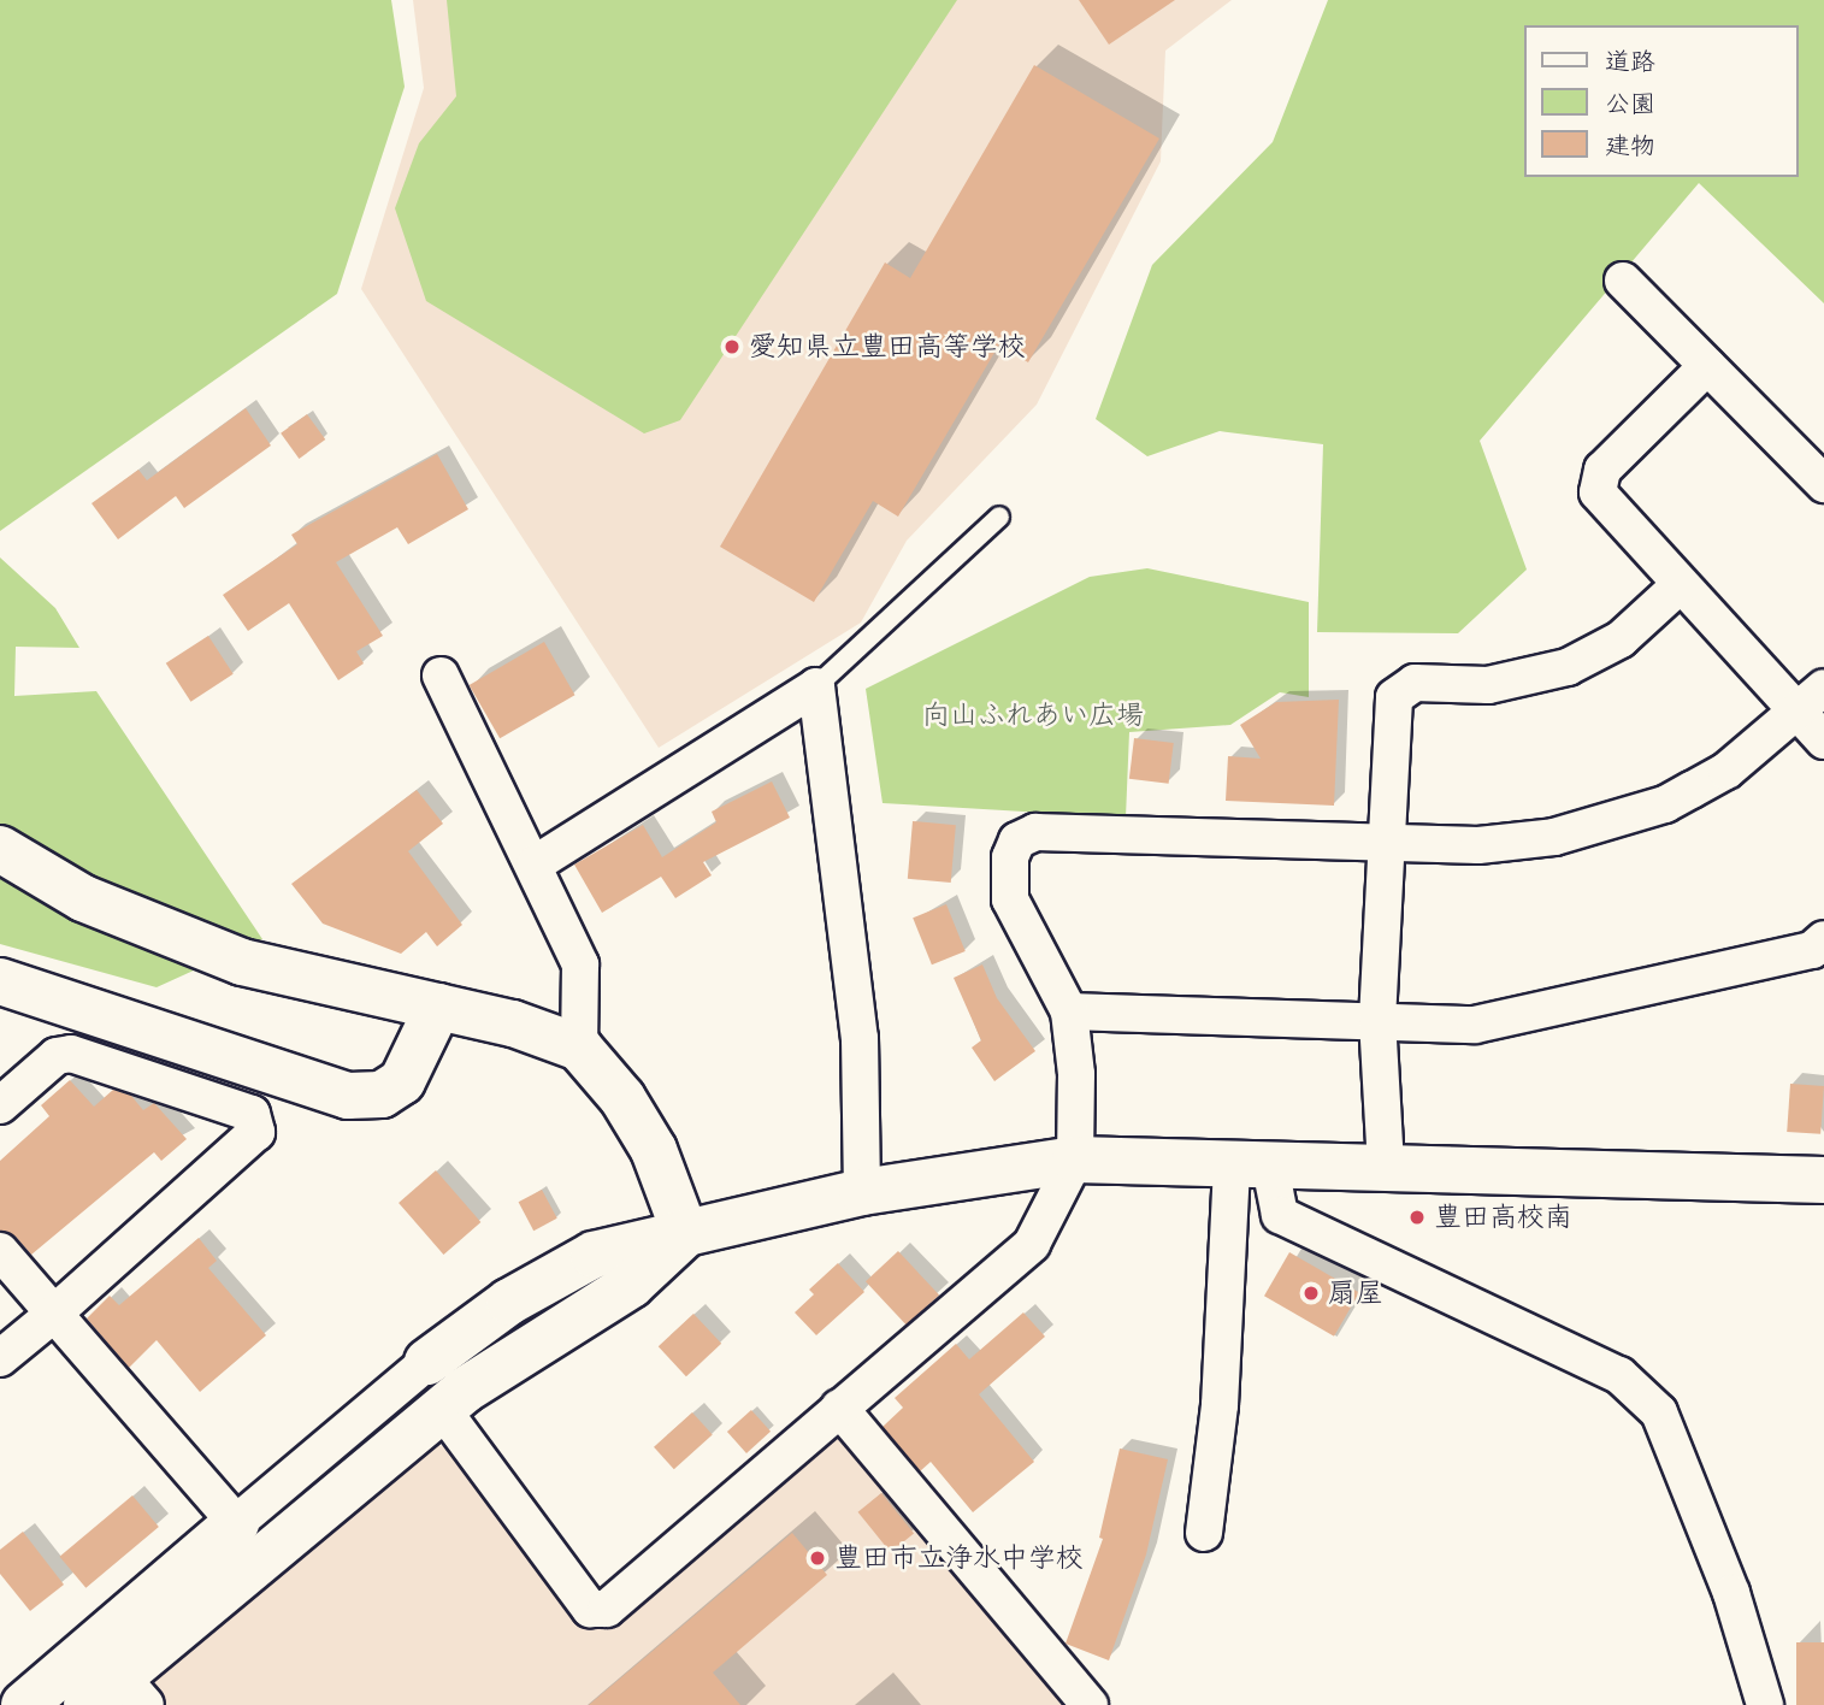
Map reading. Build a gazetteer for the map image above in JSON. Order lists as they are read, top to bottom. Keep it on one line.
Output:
{"parks":["向山ふれあい広場"],"places":["愛知県立豊田高等学校","豊田高校南","扇屋","豊田市立浄水中学校"],"legend":["道路","公園","建物"]}
